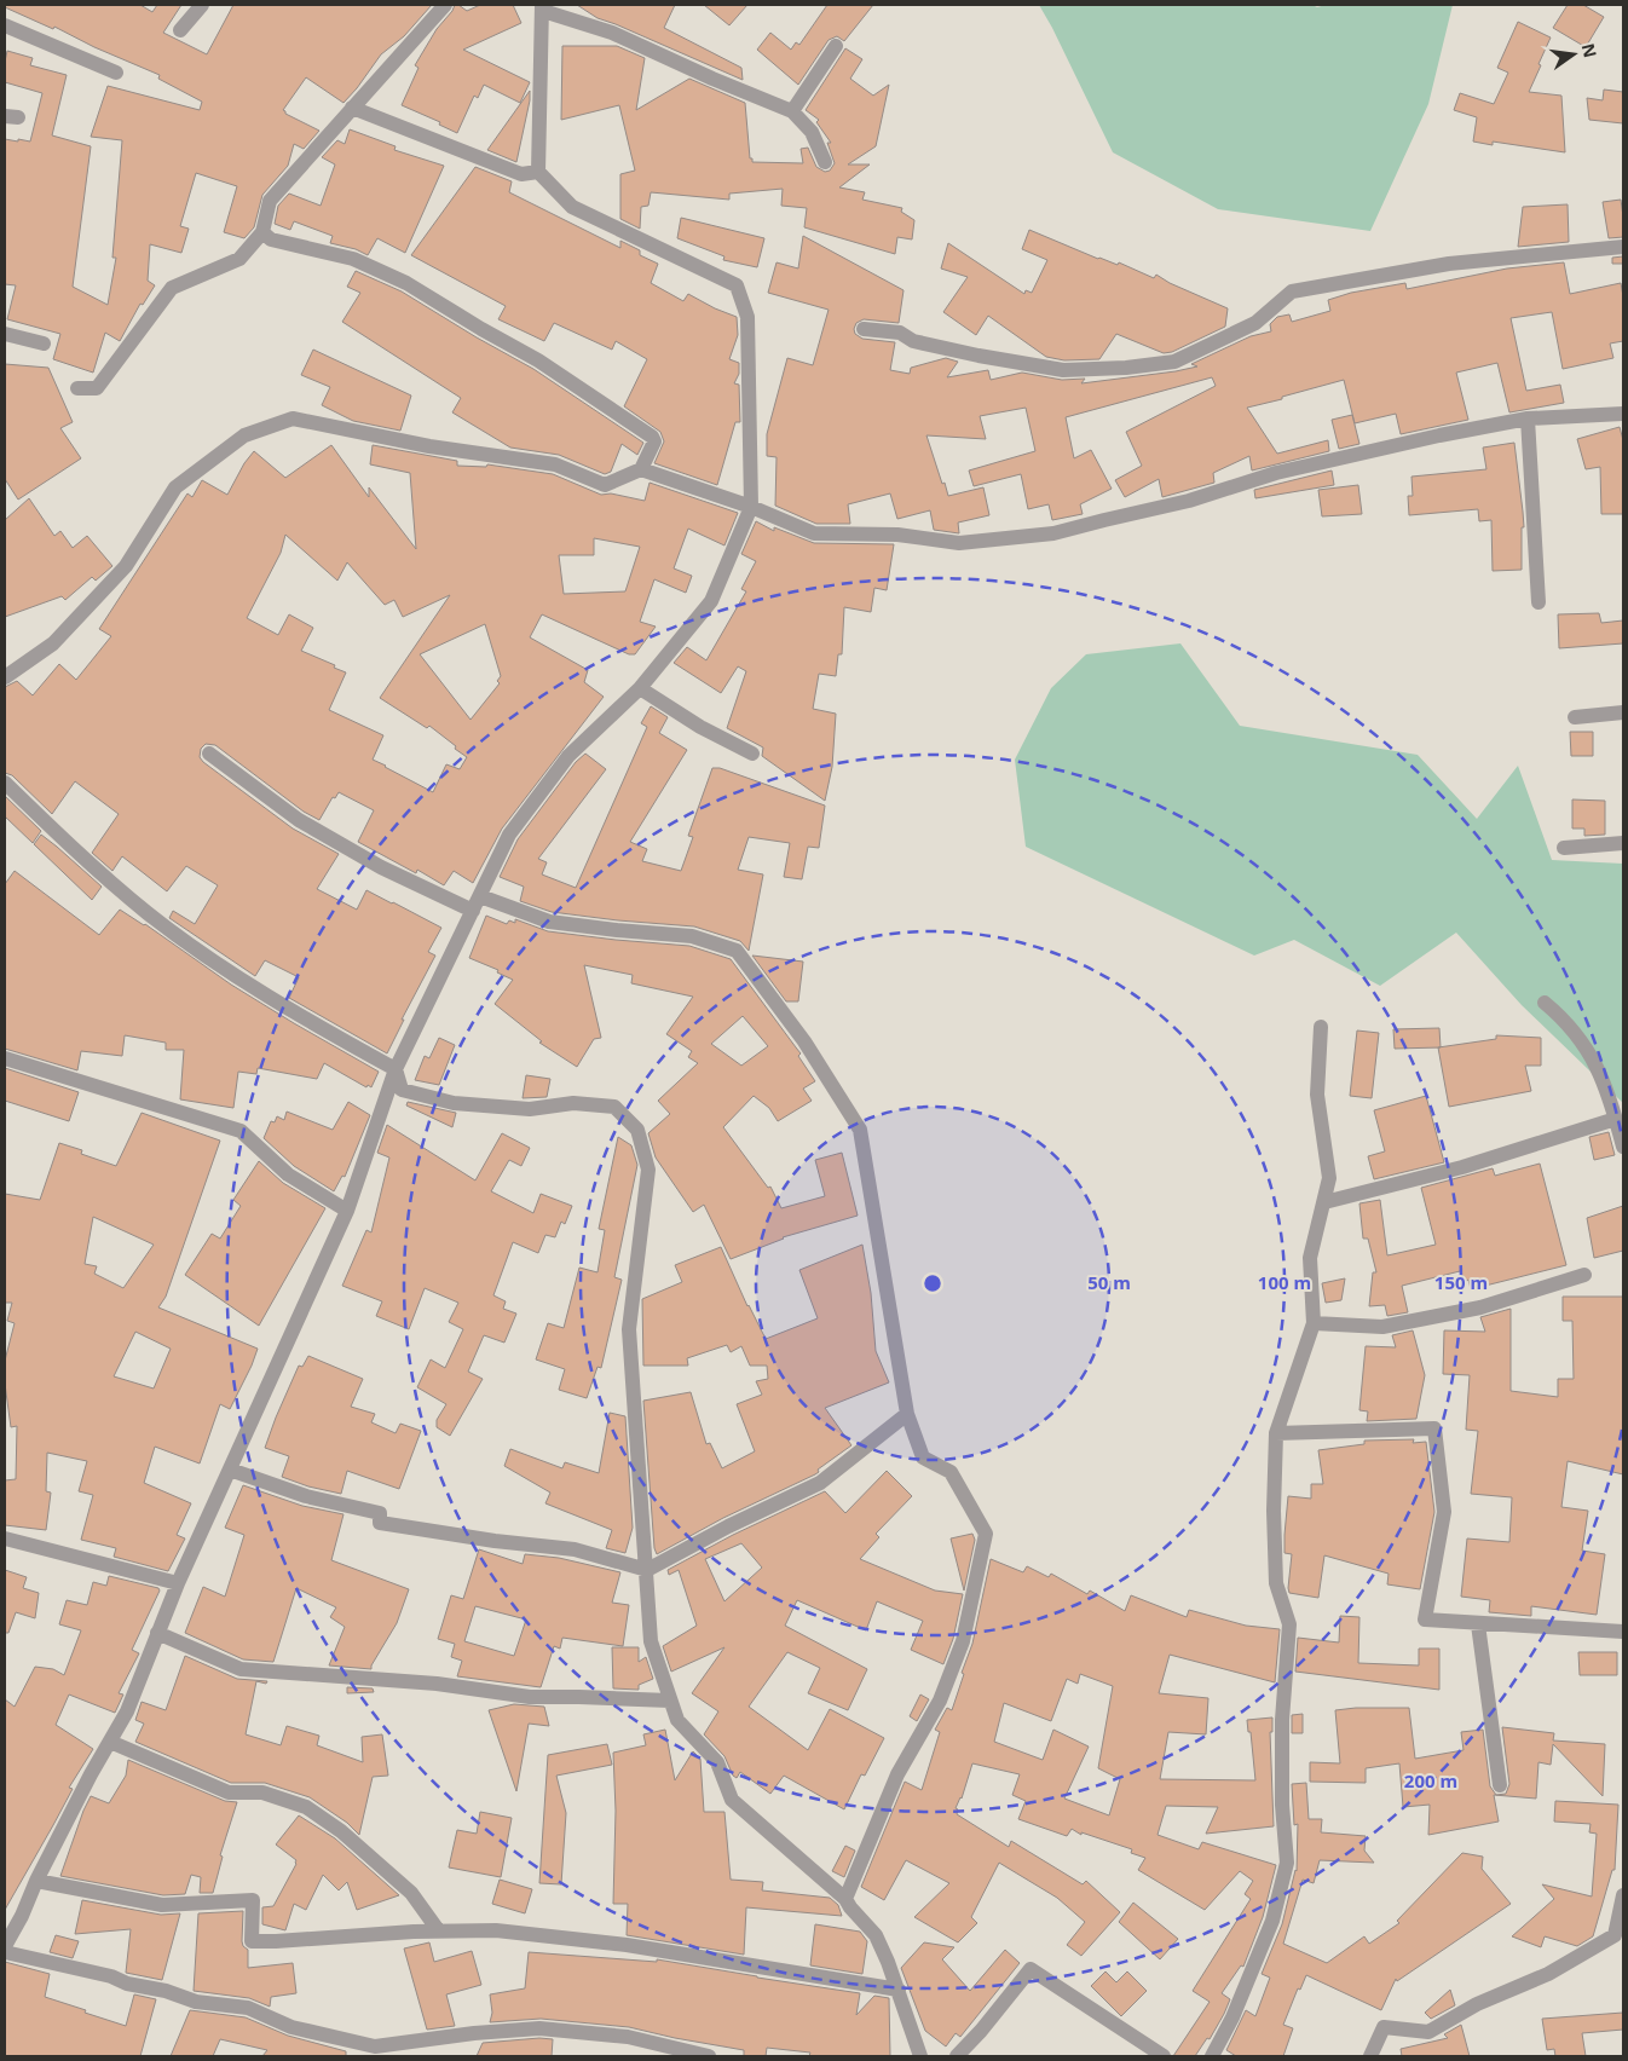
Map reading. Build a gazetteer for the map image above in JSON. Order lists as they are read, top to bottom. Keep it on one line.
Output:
{"north":"right","rings":["50 m","100 m","150 m","200 m"]}
